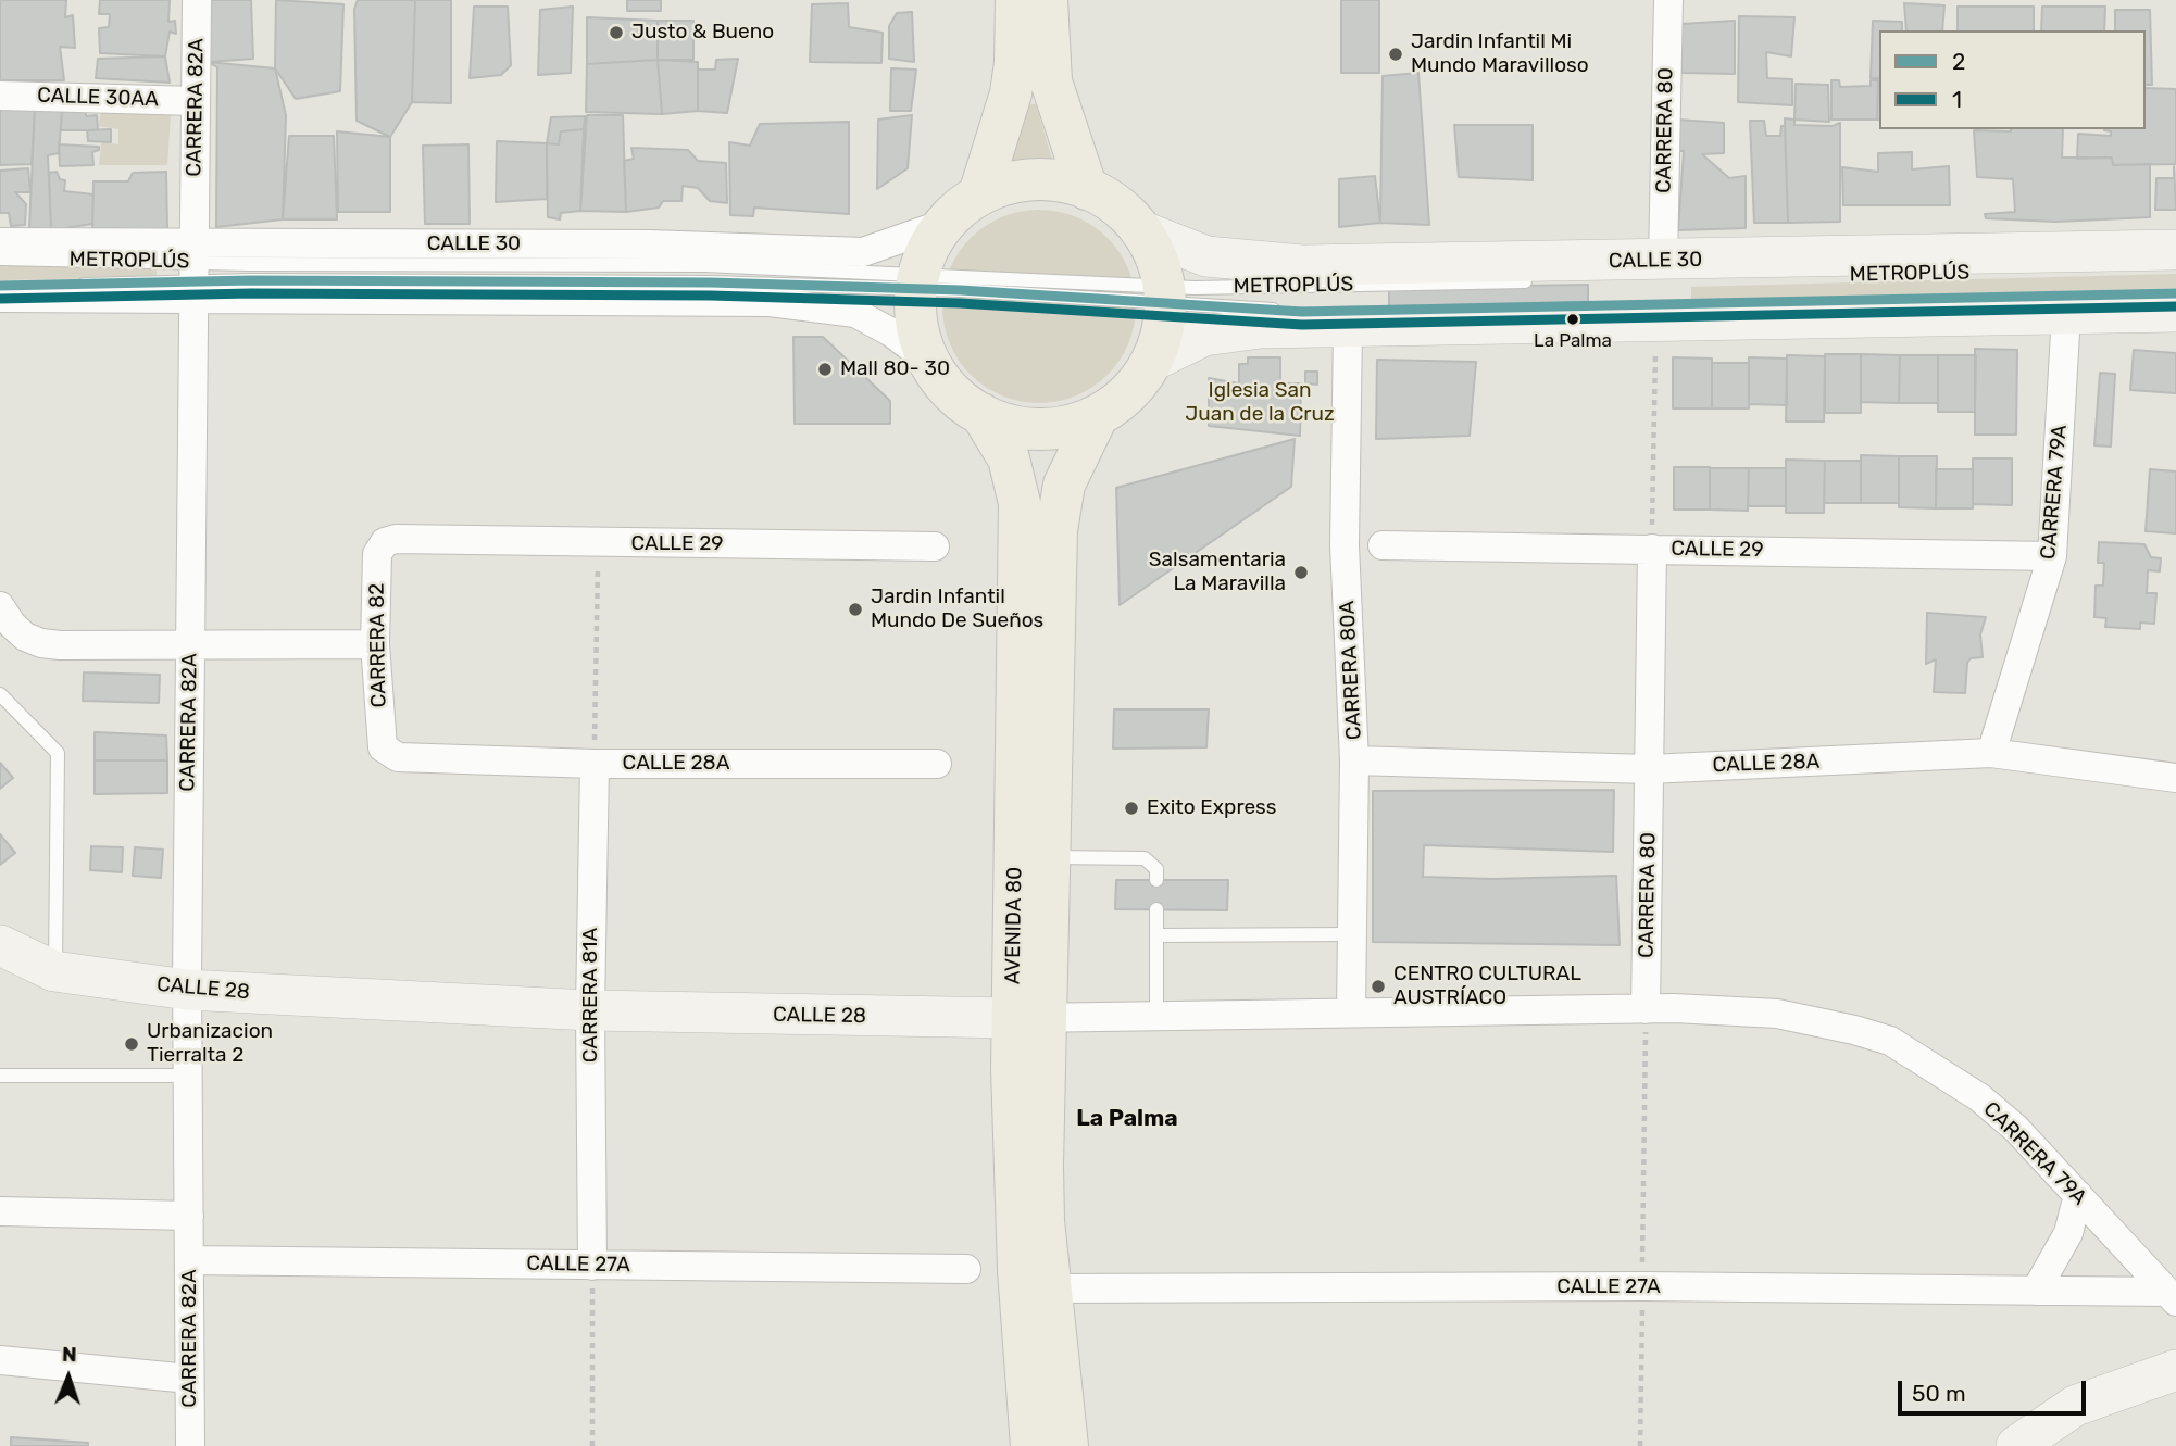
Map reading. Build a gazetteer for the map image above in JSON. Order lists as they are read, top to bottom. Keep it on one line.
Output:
{"streets":{"main road":["CALLE 30","AVENIDA 80","CALLE 28"],"street":["CALLE 30AA","CARRERA 82A","CARRERA 80","CARRERA 79A","CALLE 29","CARRERA 82","CARRERA 80A","CALLE 28A","CARRERA 81A","CALLE 27A"],"lane":["METROPLÚS"]},"crossings":[["CALLE 30AA","CARRERA 82A"],["CARRERA 82A","CALLE 30"],["CARRERA 82A","METROPLÚS"],["CARRERA 82A","CALLE 28"],["CARRERA 82A","CALLE 27A"],["CARRERA 80","CALLE 30"],["CARRERA 80","CARRERA 79A"],["CARRERA 80","CALLE 29"],["CARRERA 80","CALLE 28A"],["CARRERA 80","CALLE 28"],["CALLE 30","METROPLÚS"],["CARRERA 79A","CALLE 29"],["CARRERA 79A","CALLE 28A"],["CARRERA 79A","CALLE 28"],["CARRERA 79A","CALLE 27A"],["CALLE 29","CARRERA 82"],["CARRERA 82","CALLE 28A"],["CARRERA 80A","CALLE 28A"],["CARRERA 80A","CALLE 28"],["CALLE 28A","CARRERA 81A"],["AVENIDA 80","CALLE 28"],["AVENIDA 80","CALLE 27A"],["CALLE 28","CARRERA 81A"],["CARRERA 81A","CALLE 27A"]],"districts":["La Palma"],"parks":["Iglesia San Juan de la Cruz"],"places":["Justo & Bueno","Jardin Infantil Mi Mundo Maravilloso","La Palma","Mall 80- 30","Salsamentaria La Maravilla","Jardin Infantil Mundo De Sueños","Exito Express","CENTRO CULTURAL AUSTRÍACO","Urbanizacion Tierralta 2"],"lines":["transit line 2","transit line 1"],"legend":["2","1"],"scale_bar":"50 m","north":"top"}
